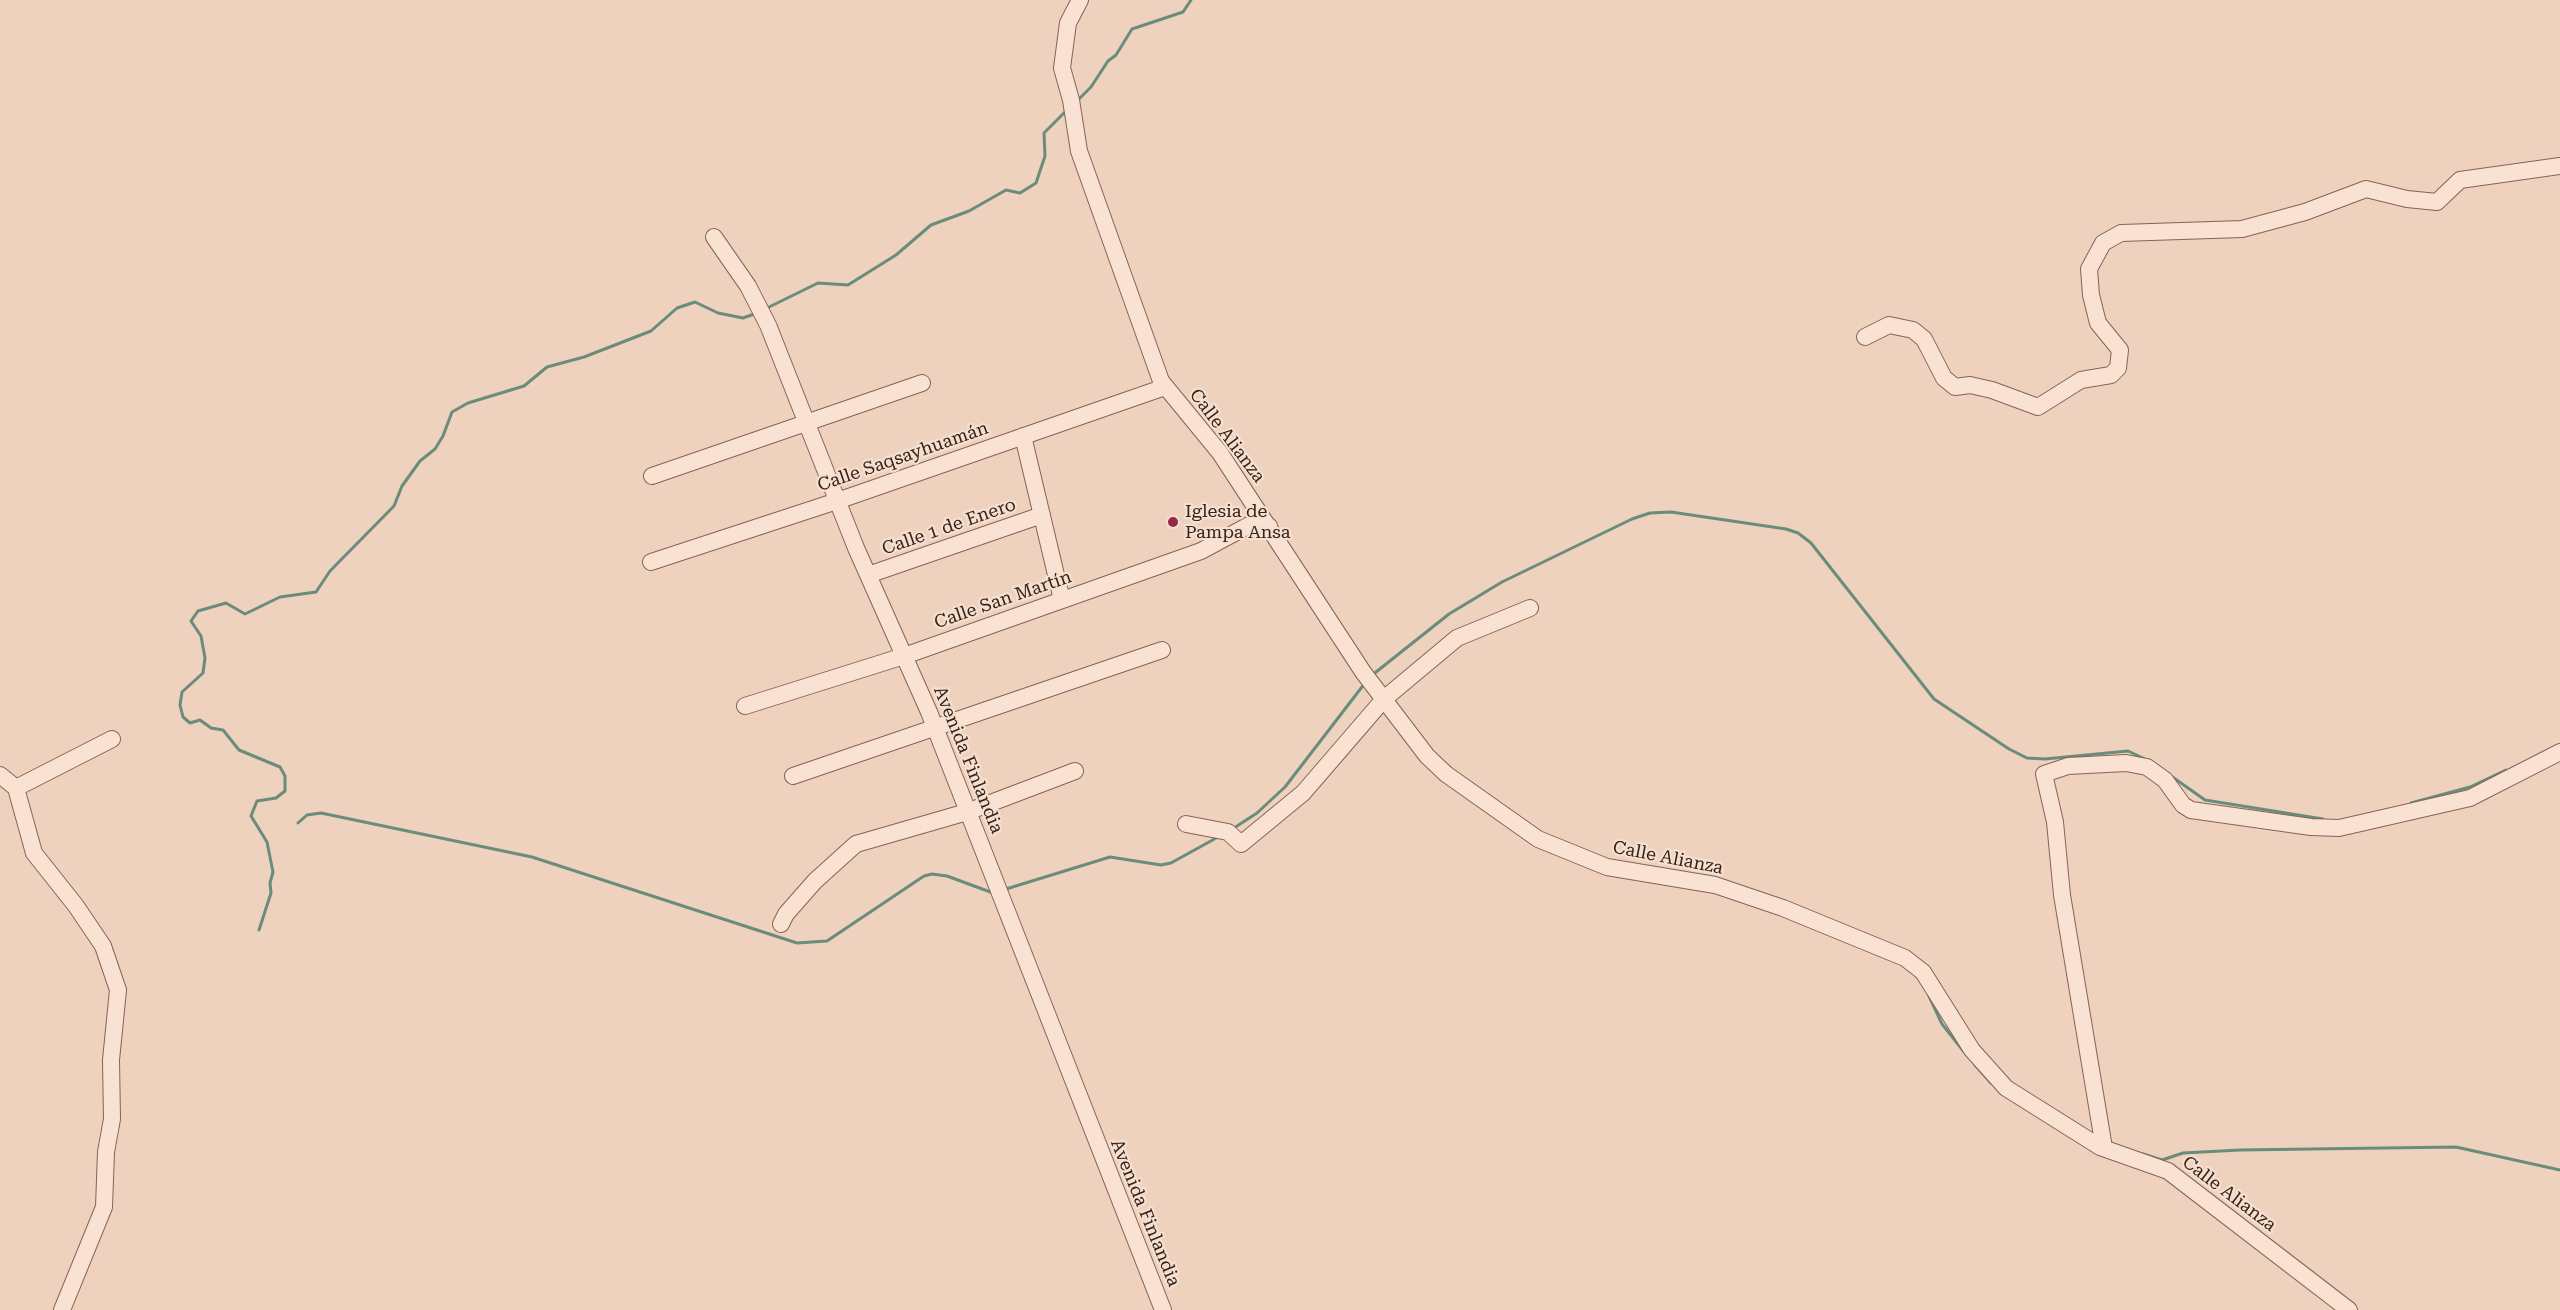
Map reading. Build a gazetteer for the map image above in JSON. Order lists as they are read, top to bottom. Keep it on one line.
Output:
{"streets":{"street":["Calle Alianza","Calle Saqsayhuamán","Calle 1 de Enero","Calle San Martín","Avenida Finlandia"]},"crossings":[["Calle Alianza","Calle Saqsayhuamán"],["Calle Alianza","Calle San Martín"],["Calle Saqsayhuamán","Avenida Finlandia"],["Calle 1 de Enero","Avenida Finlandia"],["Calle San Martín","Avenida Finlandia"]],"places":["Iglesia de Pampa Ansa"]}
